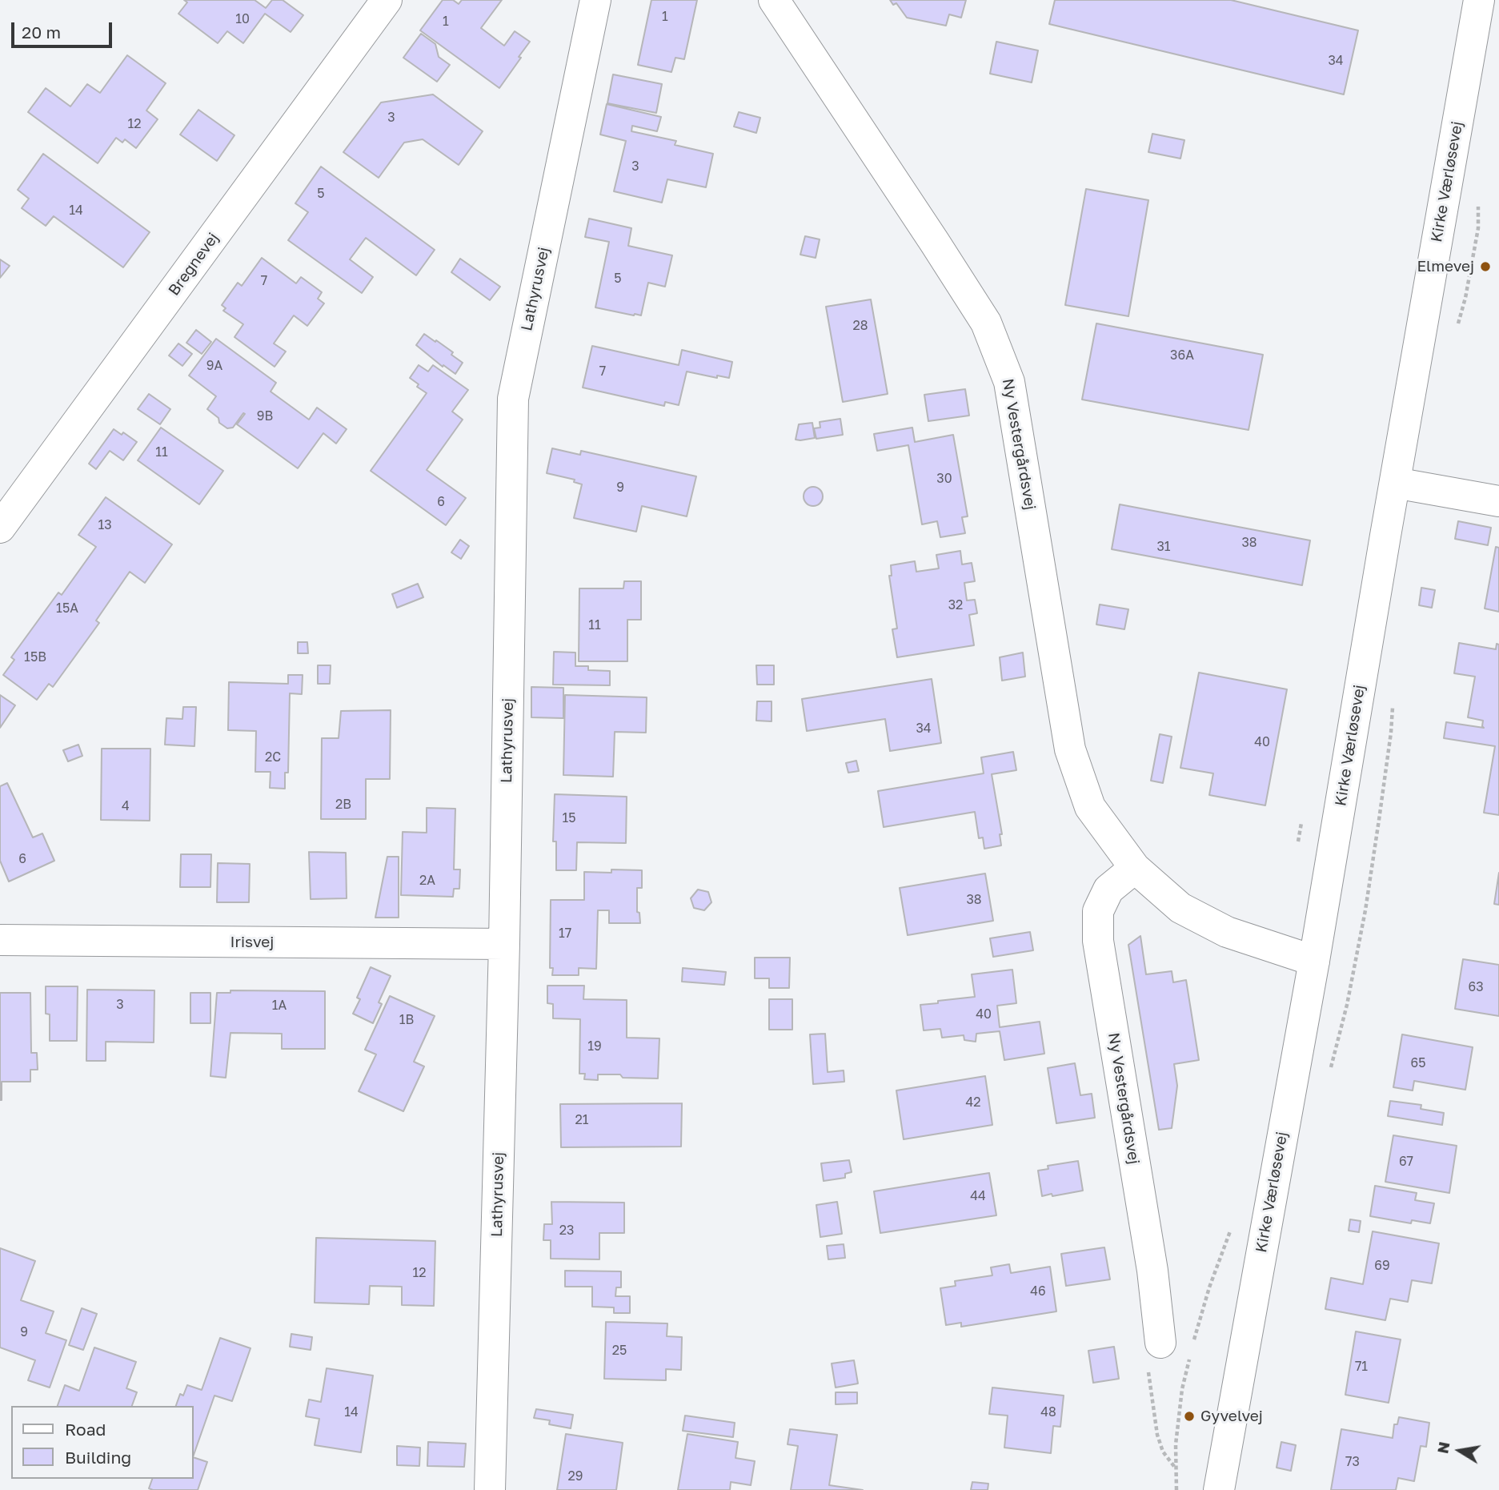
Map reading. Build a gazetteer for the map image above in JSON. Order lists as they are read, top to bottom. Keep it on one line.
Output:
{"streets":{"street":["Kirke Værløsevej","Bregnevej","Lathyrusvej","Ny Vestergårdsvej","Irisvej"]},"crossings":[["Kirke Værløsevej","Ny Vestergårdsvej"],["Lathyrusvej","Irisvej"]],"places":["Elmevej","Gyvelvej"],"house_numbers":["1","10","1","34","3","12","3","5","14","5","7","28","36A","9A","7","9B","11","30","9","6","13","38","31","32","15A","11","15B","34","40","2C","2B","4","15","6","2A","38","17","63","3","1A","40","1B","19","65","42","21","67","44","23","69","12","46","9","25","71","14","48","73","29"],"legend":["Road","Building"],"scale_bar":"20 m","north":"left"}
